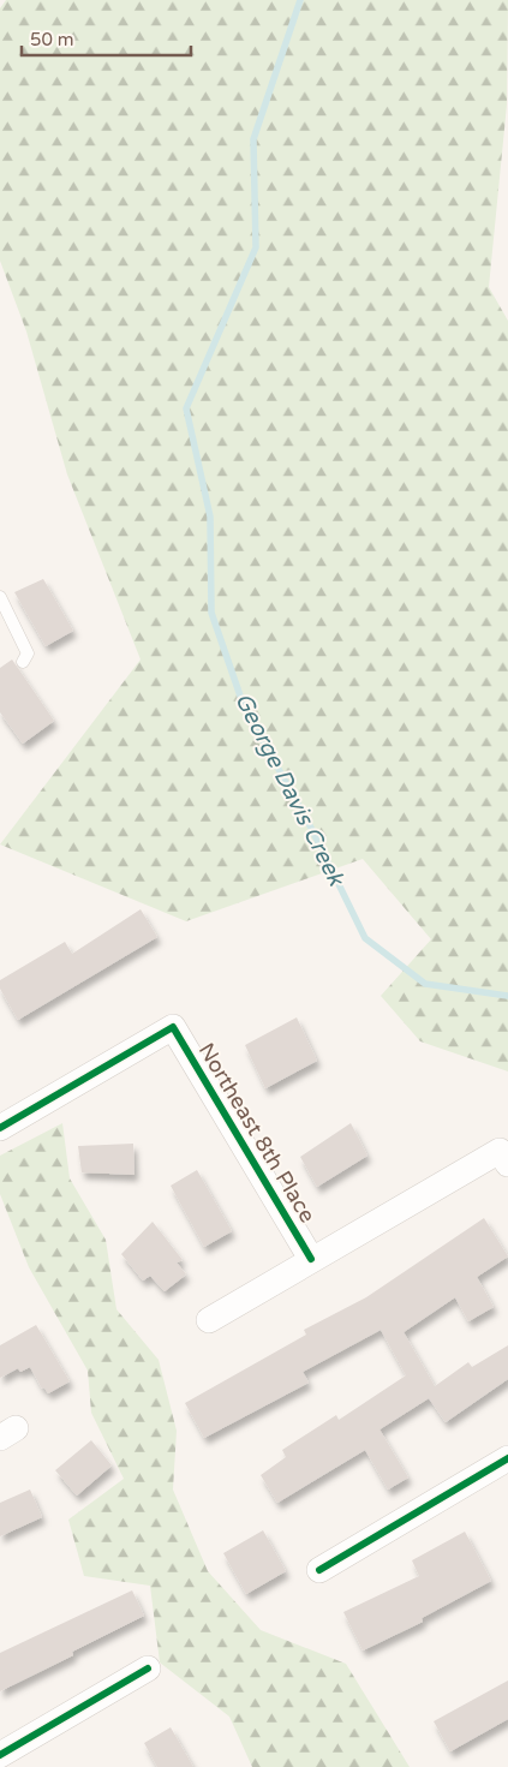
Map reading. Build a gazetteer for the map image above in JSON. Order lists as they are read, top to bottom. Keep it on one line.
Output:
{"streets":{"street":["Northeast 8th Place"]},"water":["George Davis Creek"],"scale_bar":"50 m"}
